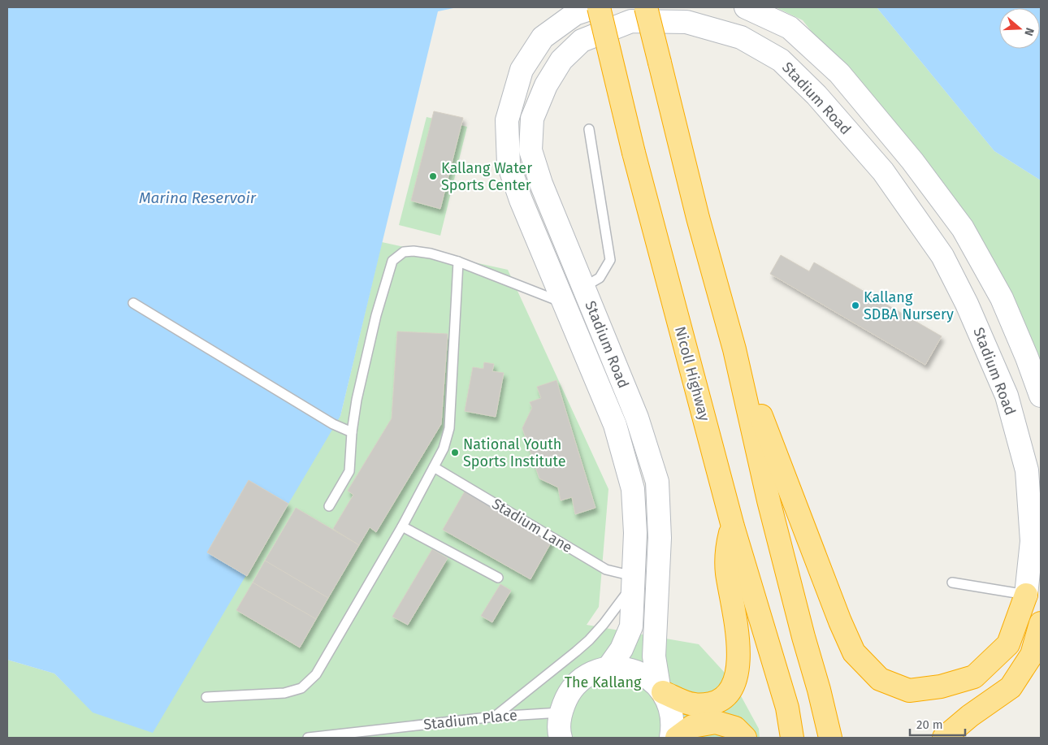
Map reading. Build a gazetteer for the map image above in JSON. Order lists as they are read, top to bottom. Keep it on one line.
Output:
{"streets":{"highway":["Nicoll Highway"],"street":["Stadium Road"],"lane":["Stadium Lane","Stadium Place"]},"crossings":[["Stadium Road","Stadium Lane"]],"water":["Marina Reservoir"],"parks":["The Kallang"],"places":["Kallang Water Sports Center","Kallang SDBA Nursery","National Youth Sports Institute"],"scale_bar":"20 m","north":"right"}
